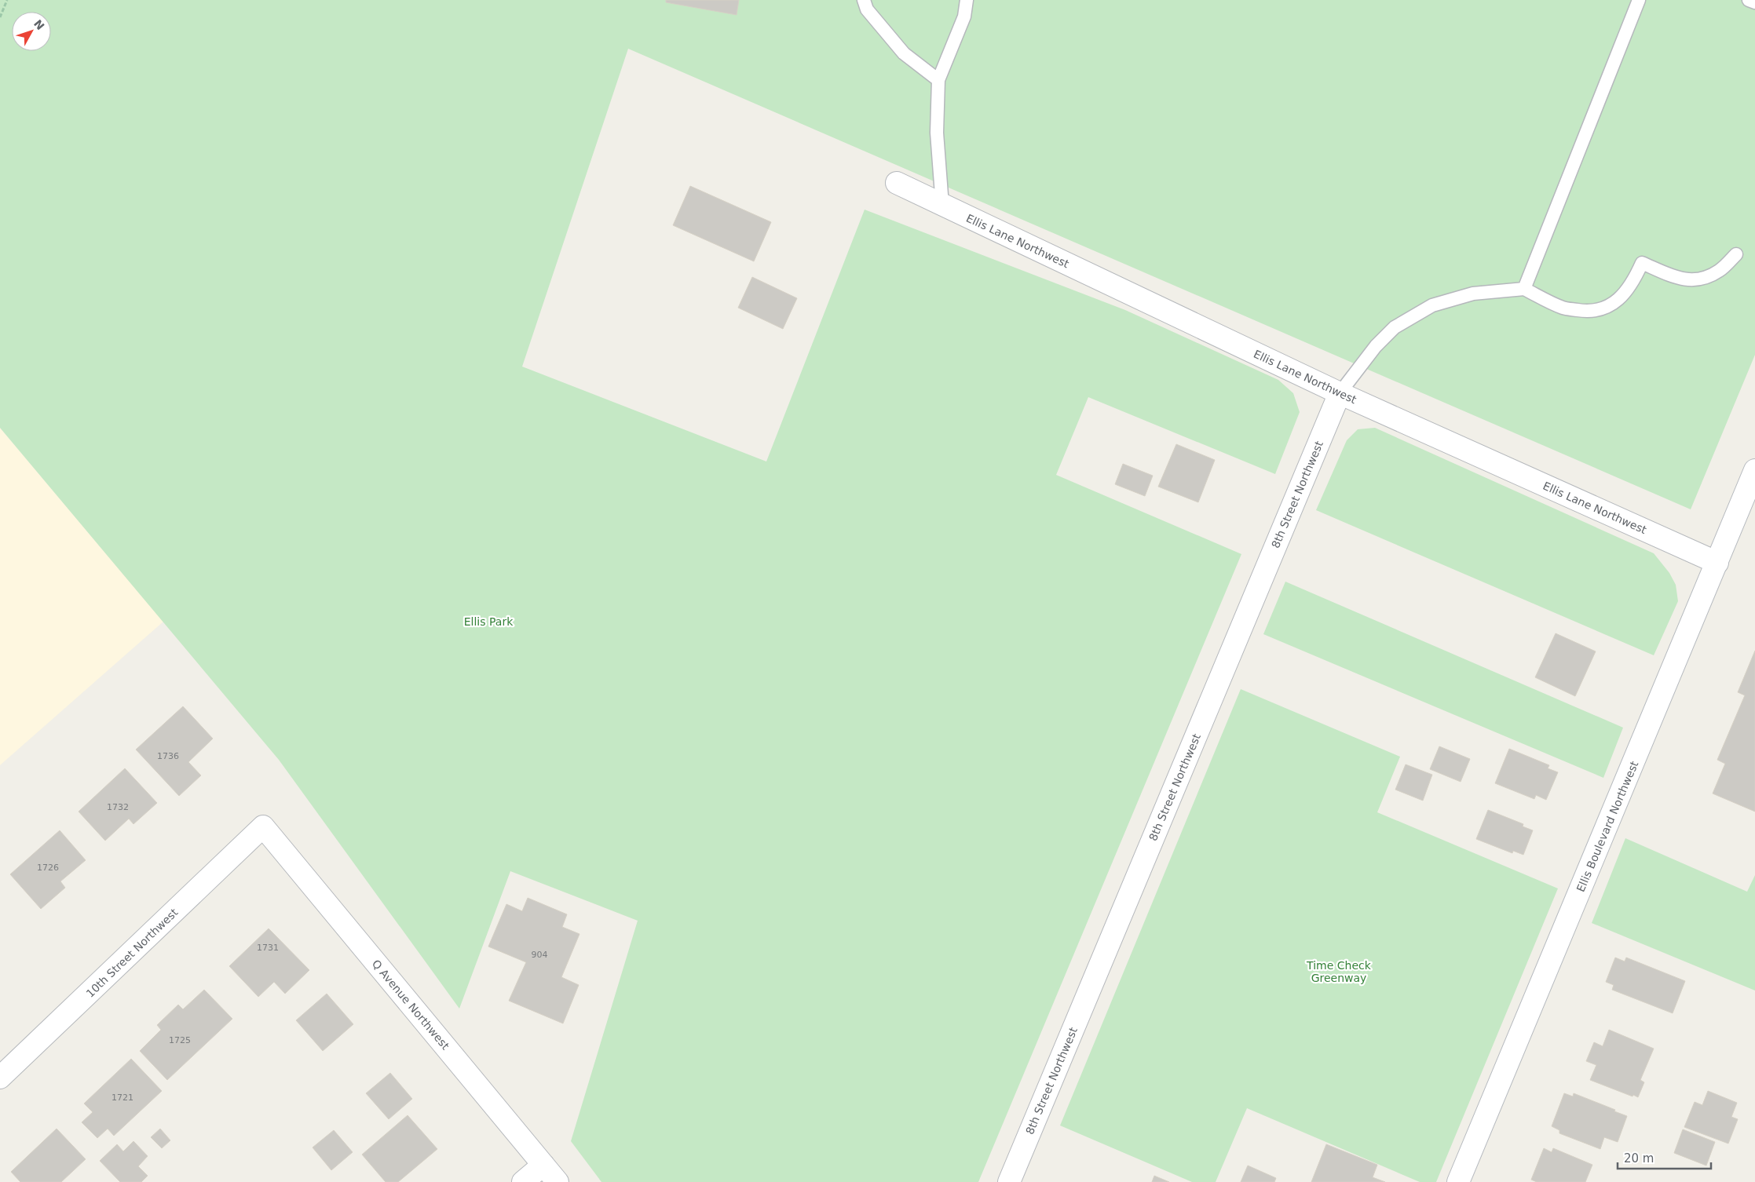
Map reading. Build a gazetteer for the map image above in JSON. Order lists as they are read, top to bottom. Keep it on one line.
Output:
{"streets":{"street":["Ellis Lane Northwest","8th Street Northwest","Ellis Boulevard Northwest","10th Street Northwest","Q Avenue Northwest"]},"crossings":[["Ellis Lane Northwest","8th Street Northwest"],["Ellis Lane Northwest","Ellis Boulevard Northwest"],["10th Street Northwest","Q Avenue Northwest"]],"parks":["Ellis Park","Time Check Greenway"],"house_numbers":["1736","1732","1726","1731","904","1725","1721"],"scale_bar":"20 m","north":"top right"}
